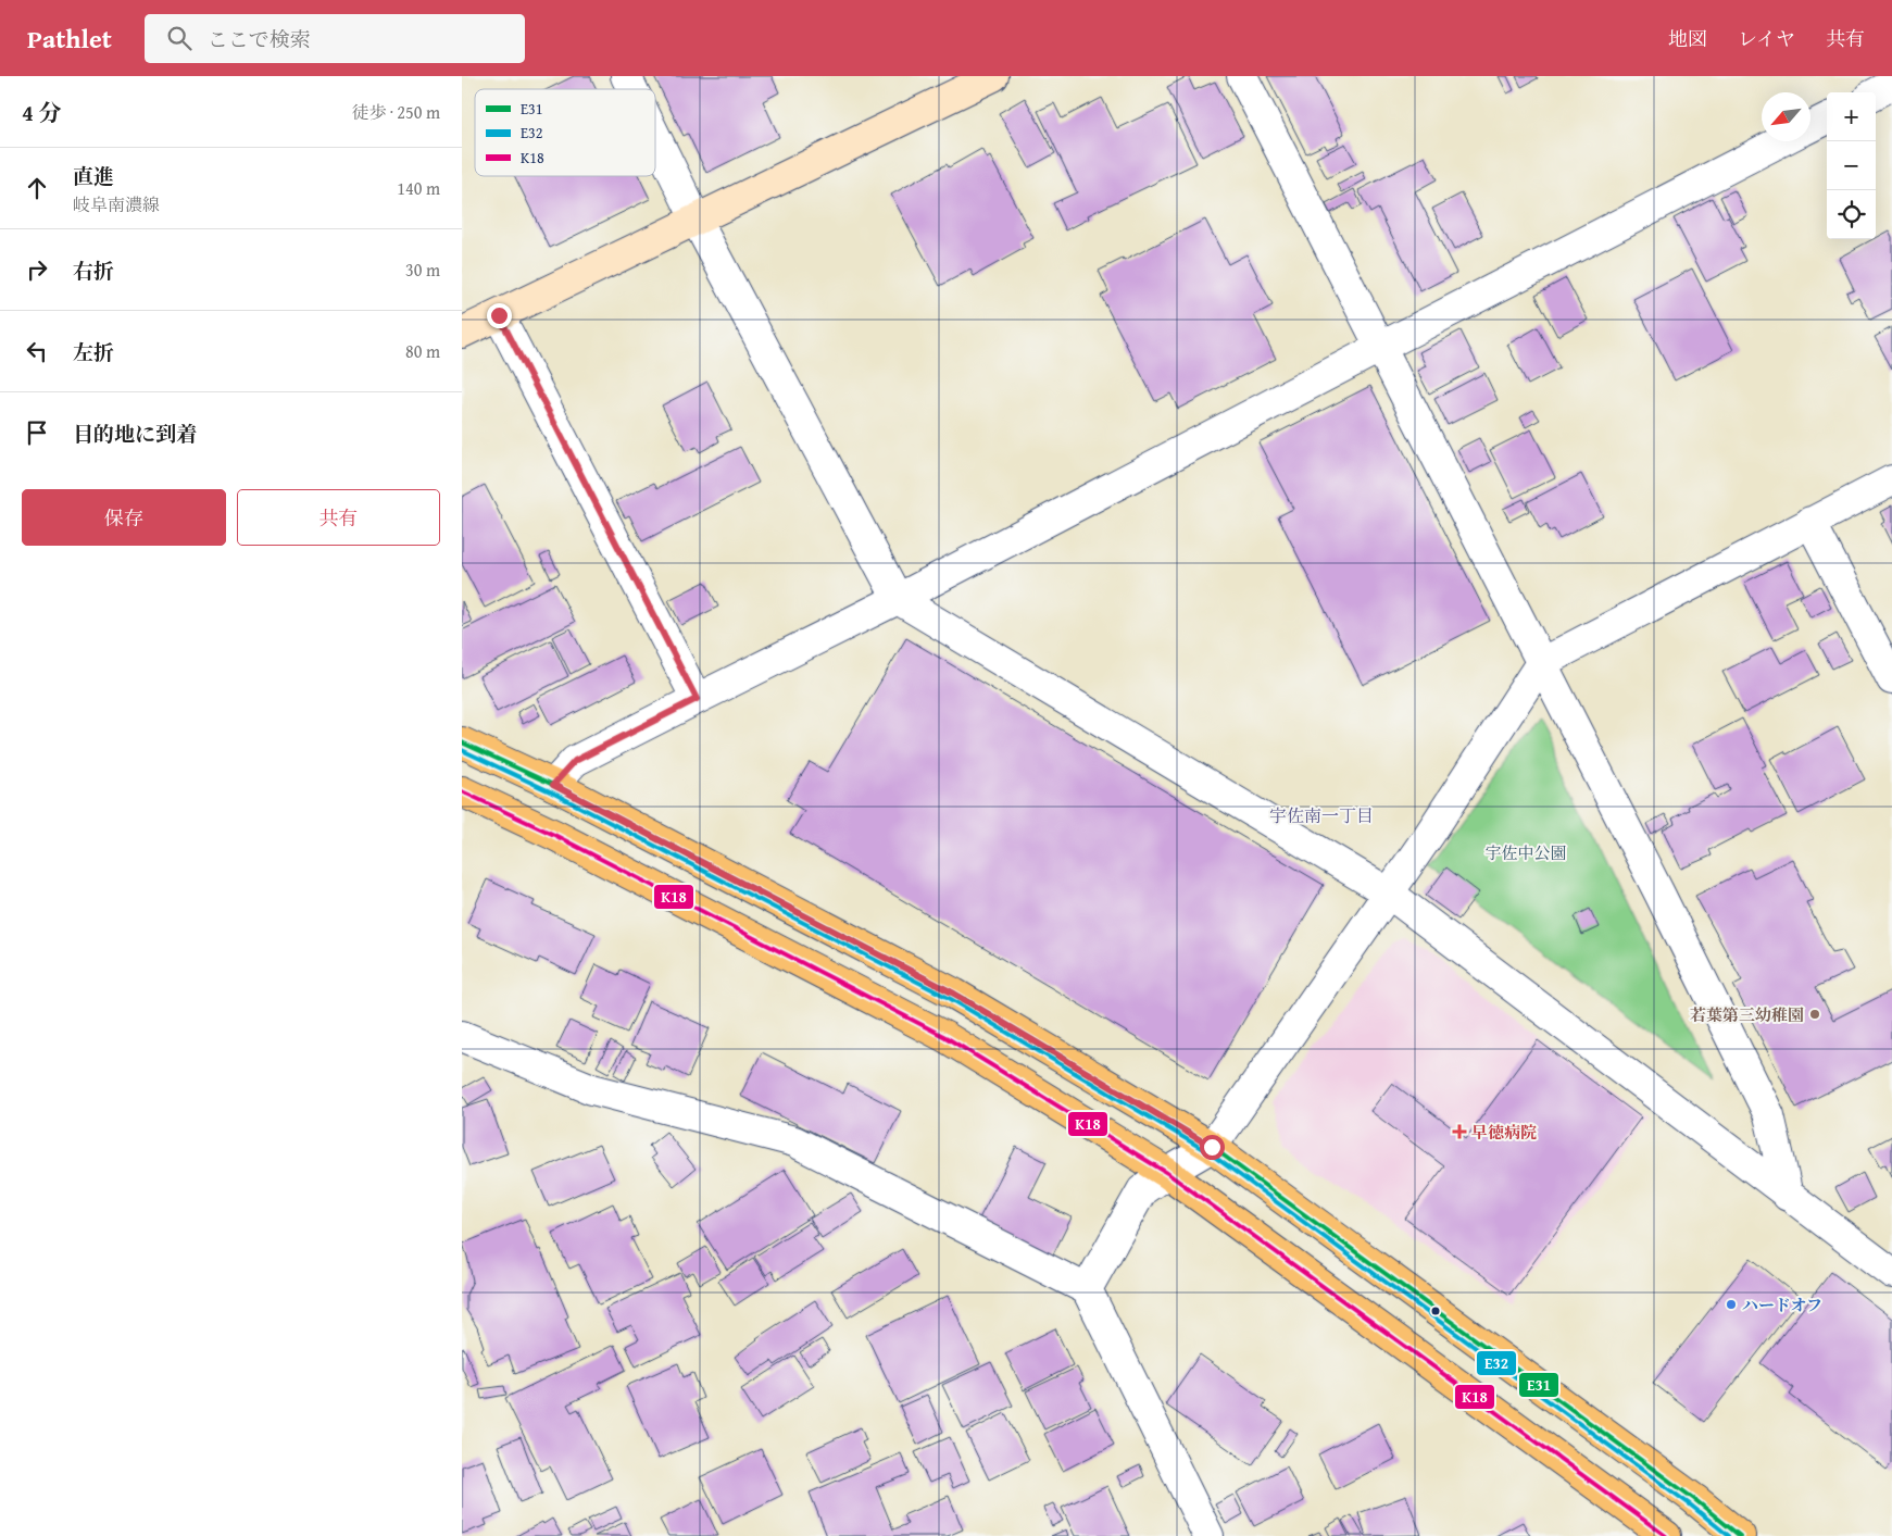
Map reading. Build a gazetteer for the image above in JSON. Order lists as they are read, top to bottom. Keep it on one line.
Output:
{"districts":["宇佐南一丁目"],"parks":["宇佐中公園"],"places":{"other":["若葉第三幼稚園","ハードオフ"],"health":["早徳病院"]},"lines":["transit line E31","transit line E32","transit line K18"],"legend":["E31","E32","K18"],"north":"bottom left","page":{"header":"Pathlet","search":"ここで検索","nav":["地図","レイヤ","共有"],"heading":["4 分","徒歩 · 250 m"],"map_buttons":["+","−"],"list":[["直進","岐阜南濃線","140 m"],["右折","30 m"],["左折","80 m"],"目的地に到着"],"buttons":["保存","共有"]}}
